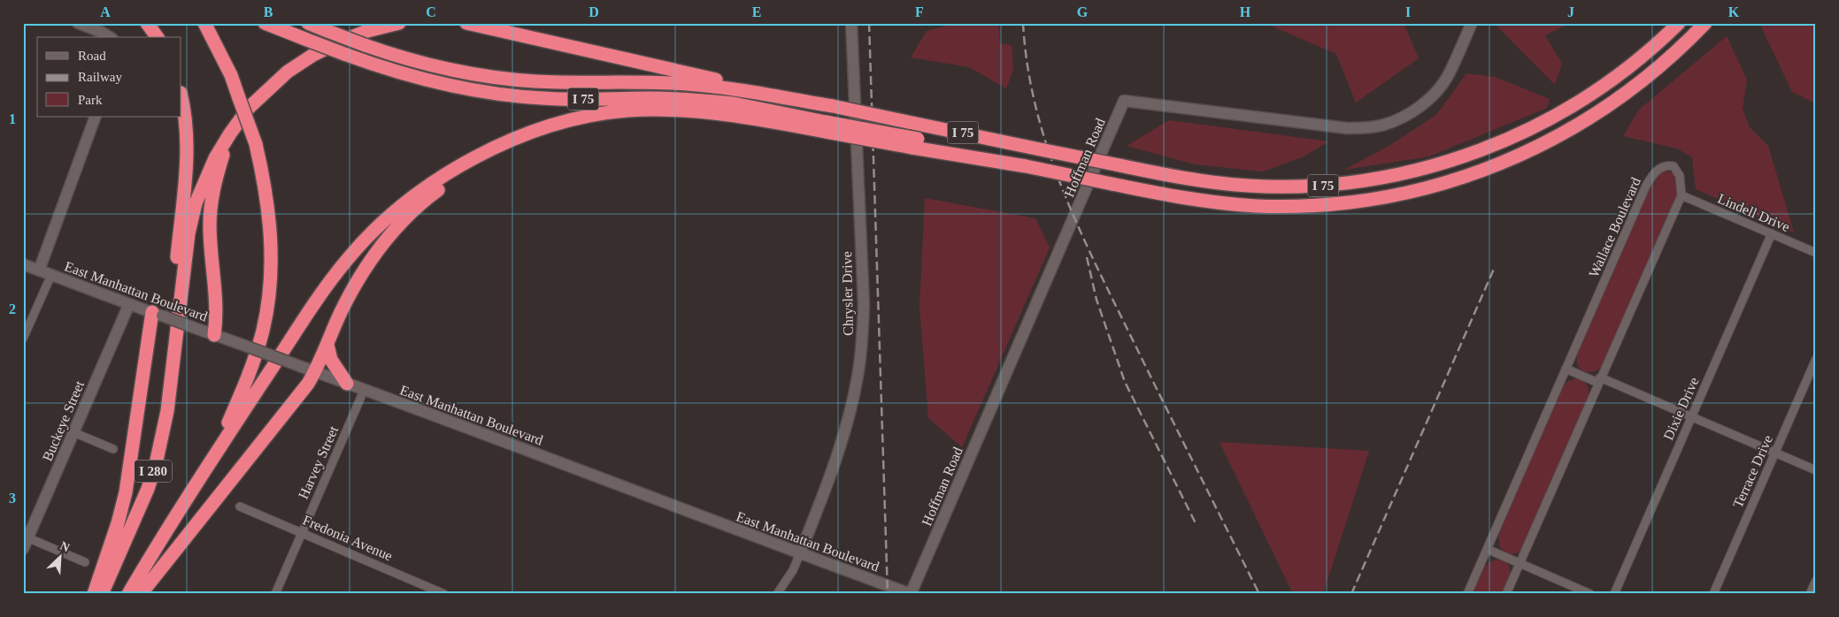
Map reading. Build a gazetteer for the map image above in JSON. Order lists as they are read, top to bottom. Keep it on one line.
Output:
{"streets":{"highway":["I 75","I 280"],"street":["Hoffman Road","Lindell Drive","Wallace Boulevard","East Manhattan Boulevard","Chrysler Drive","Dixie Drive","Buckeye Street","Harvey Street","Terrace Drive","Fredonia Avenue"]},"crossings":[["Hoffman Road","East Manhattan Boulevard"],["Lindell Drive","Wallace Boulevard"],["Lindell Drive","Dixie Drive"],["East Manhattan Boulevard","Chrysler Drive"],["East Manhattan Boulevard","Buckeye Street"],["East Manhattan Boulevard","Harvey Street"],["Harvey Street","Fredonia Avenue"]],"legend":["Road","Railway","Park"],"north":"top right","grid":{"columns":["A","B","C","D","E","F","G","H","I","J","K"],"rows":["1","2","3"]}}
